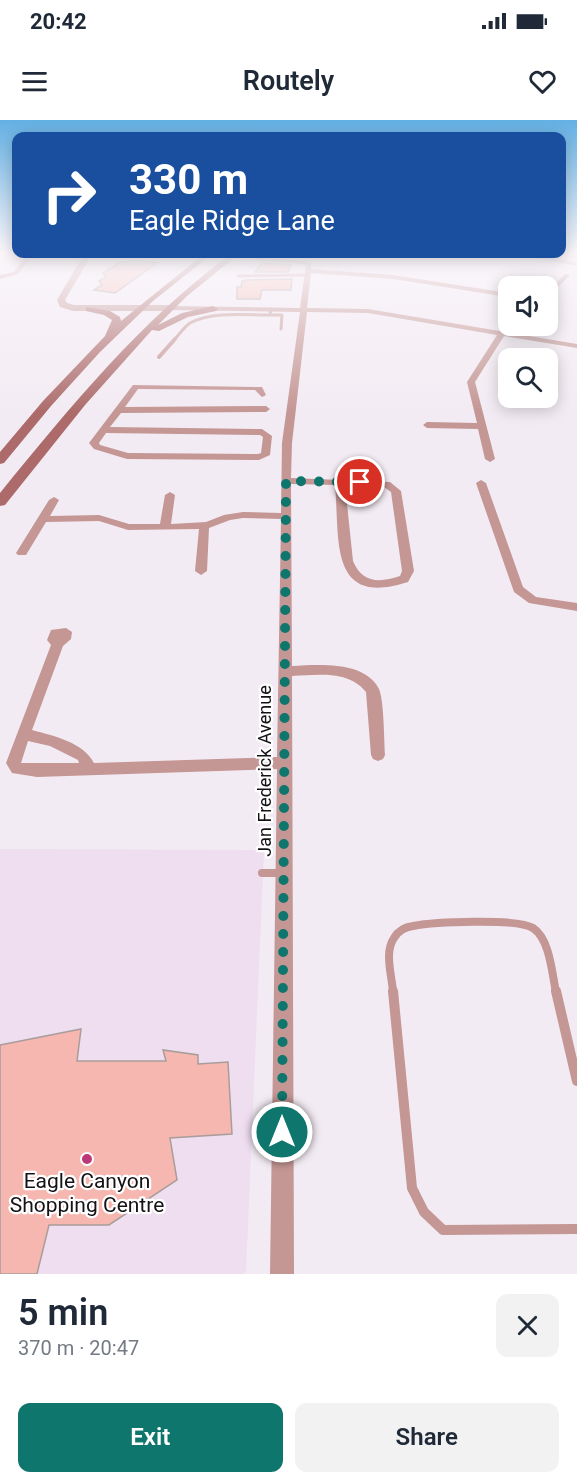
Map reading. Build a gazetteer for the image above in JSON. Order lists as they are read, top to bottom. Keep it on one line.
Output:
{"streets":{"street":["Jan Frederick Avenue"]},"places":["Eagle Canyon Shopping Centre"],"page":{"status":"20:42","header":"Routely","turn":["330 m","Eagle Ridge Lane"],"heading":["5 min","370 m · 20:47"],"buttons":["Exit","Share"]}}
